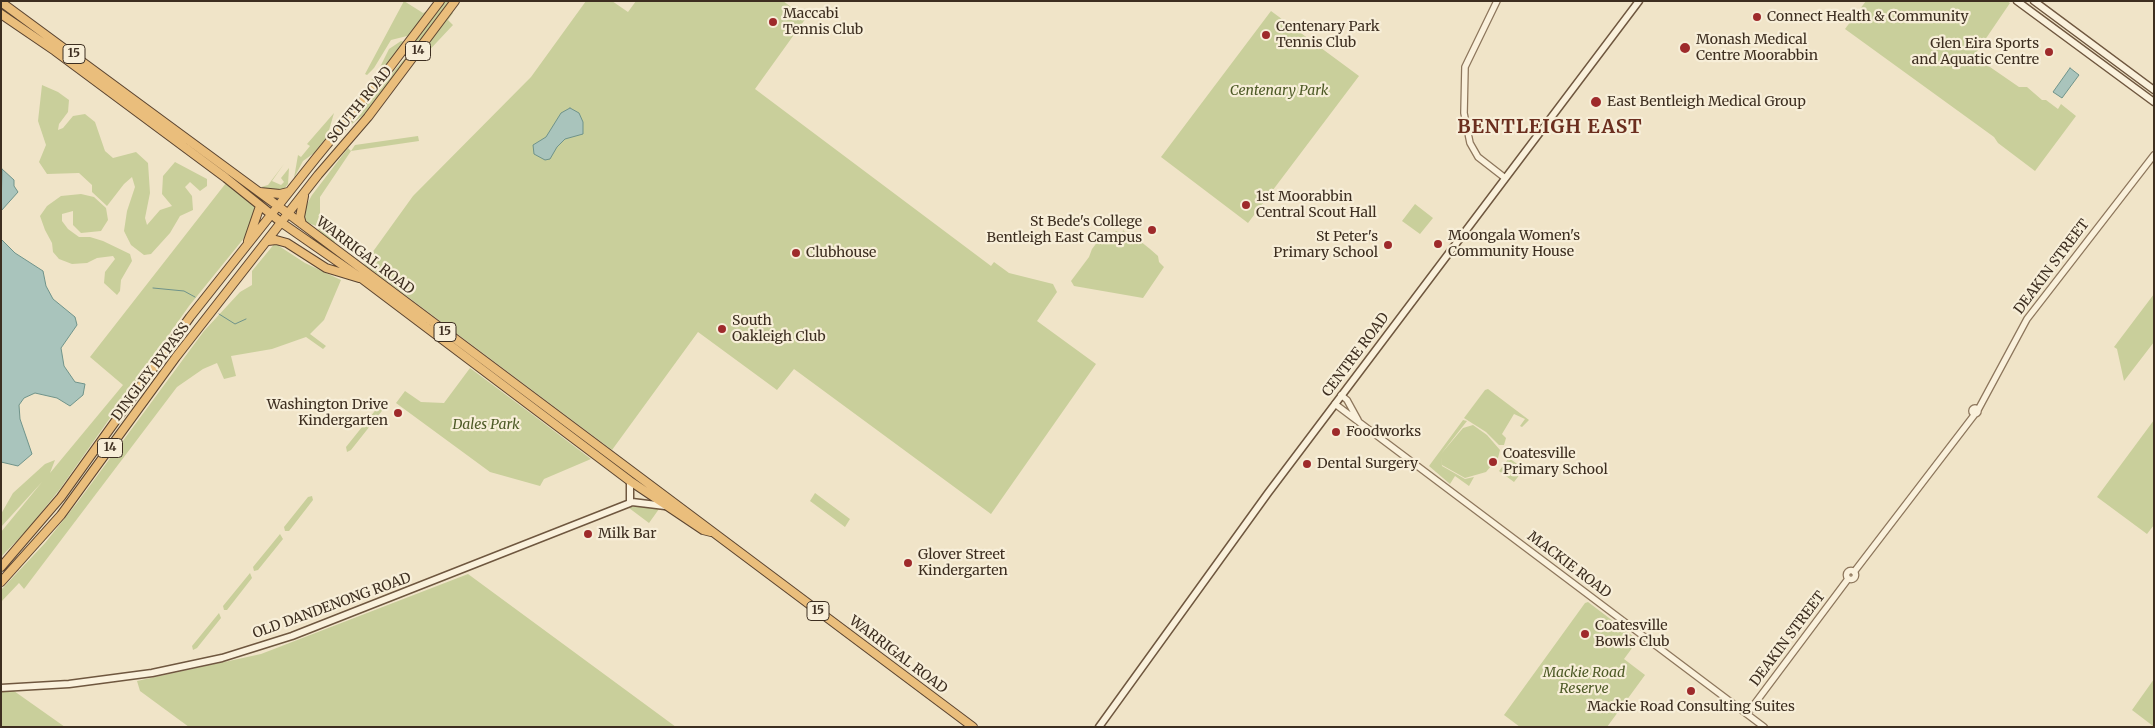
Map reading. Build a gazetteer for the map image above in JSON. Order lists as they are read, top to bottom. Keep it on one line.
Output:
{"streets":{"highway":["14","15","SOUTH ROAD","WARRIGAL ROAD","DINGLEY BYPASS"],"main road":["CENTRE ROAD","OLD DANDENONG ROAD"],"street":["DEAKIN STREET","MACKIE ROAD"]},"crossings":[["SOUTH ROAD","WARRIGAL ROAD"],["SOUTH ROAD","DINGLEY BYPASS"],["WARRIGAL ROAD","DINGLEY BYPASS"],["WARRIGAL ROAD","OLD DANDENONG ROAD"],["DEAKIN STREET","MACKIE ROAD"],["CENTRE ROAD","MACKIE ROAD"]],"districts":["BENTLEIGH EAST"],"parks":["Centenary Park","Dales Park","Mackie Road Reserve"],"places":["Connect Health & Community","Maccabi Tennis Club","Centenary Park Tennis Club","Monash Medical Centre Moorabbin","Glen Eira Sports and Aquatic Centre","East Bentleigh Medical Group","1st Moorabbin Central Scout Hall","St Bede's College Bentleigh East Campus","Moongala Women's Community House","St Peter's Primary School","Clubhouse","South Oakleigh Club","Washington Drive Kindergarten","Foodworks","Coatesville Primary School","Dental Surgery","Milk Bar","Glover Street Kindergarten","Coatesville Bowls Club","Mackie Road Consulting Suites"]}
